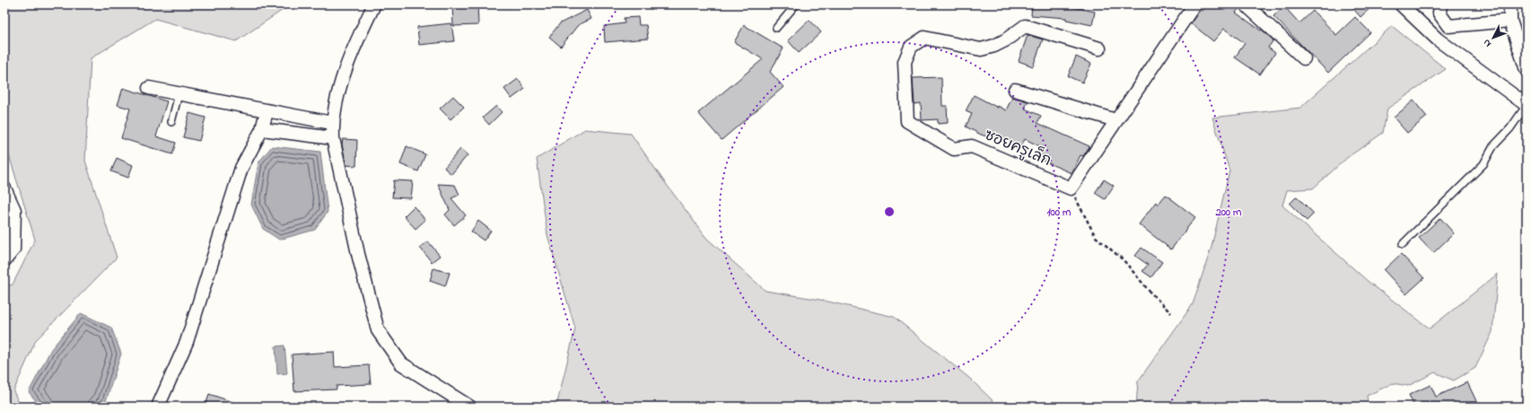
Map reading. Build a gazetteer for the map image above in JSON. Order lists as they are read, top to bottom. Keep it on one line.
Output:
{"streets":{"street":["ซอยครูเล็ก"]},"north":"bottom left","rings":["100 m","200 m"]}
